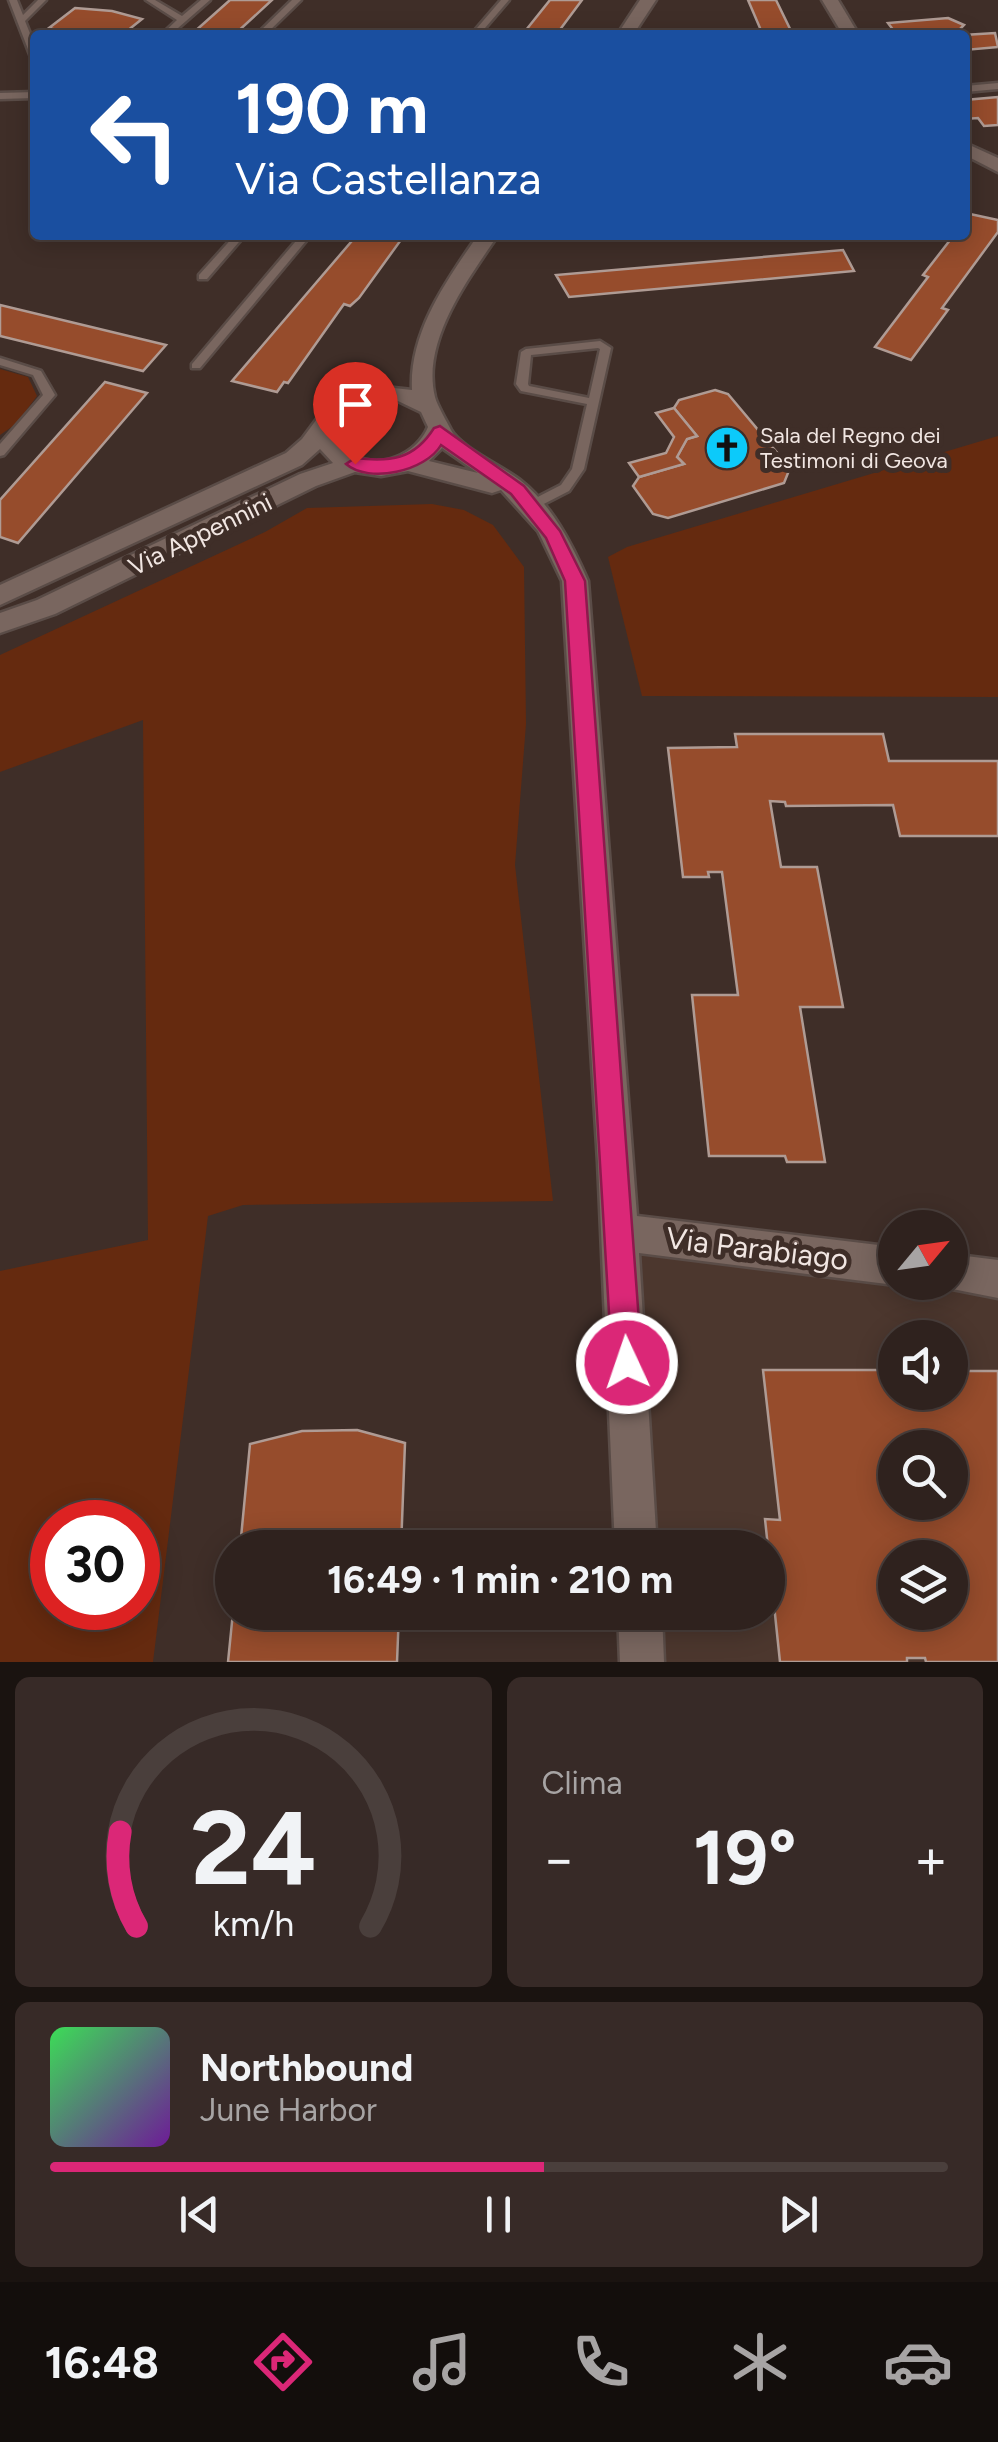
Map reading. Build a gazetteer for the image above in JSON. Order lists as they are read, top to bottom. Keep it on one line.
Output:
{"streets":{"street":["Via Appennini","Via Parabiago"]},"places":{"church":["Sala del Regno dei Testimoni di Geova"]},"north":"top right","page":{"turn":["190 m","Via Castellanza"],"limit":"30","trip":"16:49 · 1 min · 210 m","tile":"Clima","heat":["−","19°","+"],"song":["Northbound","June Harbor"],"tabs":"16:48","gauge":["24","km/h"]}}
